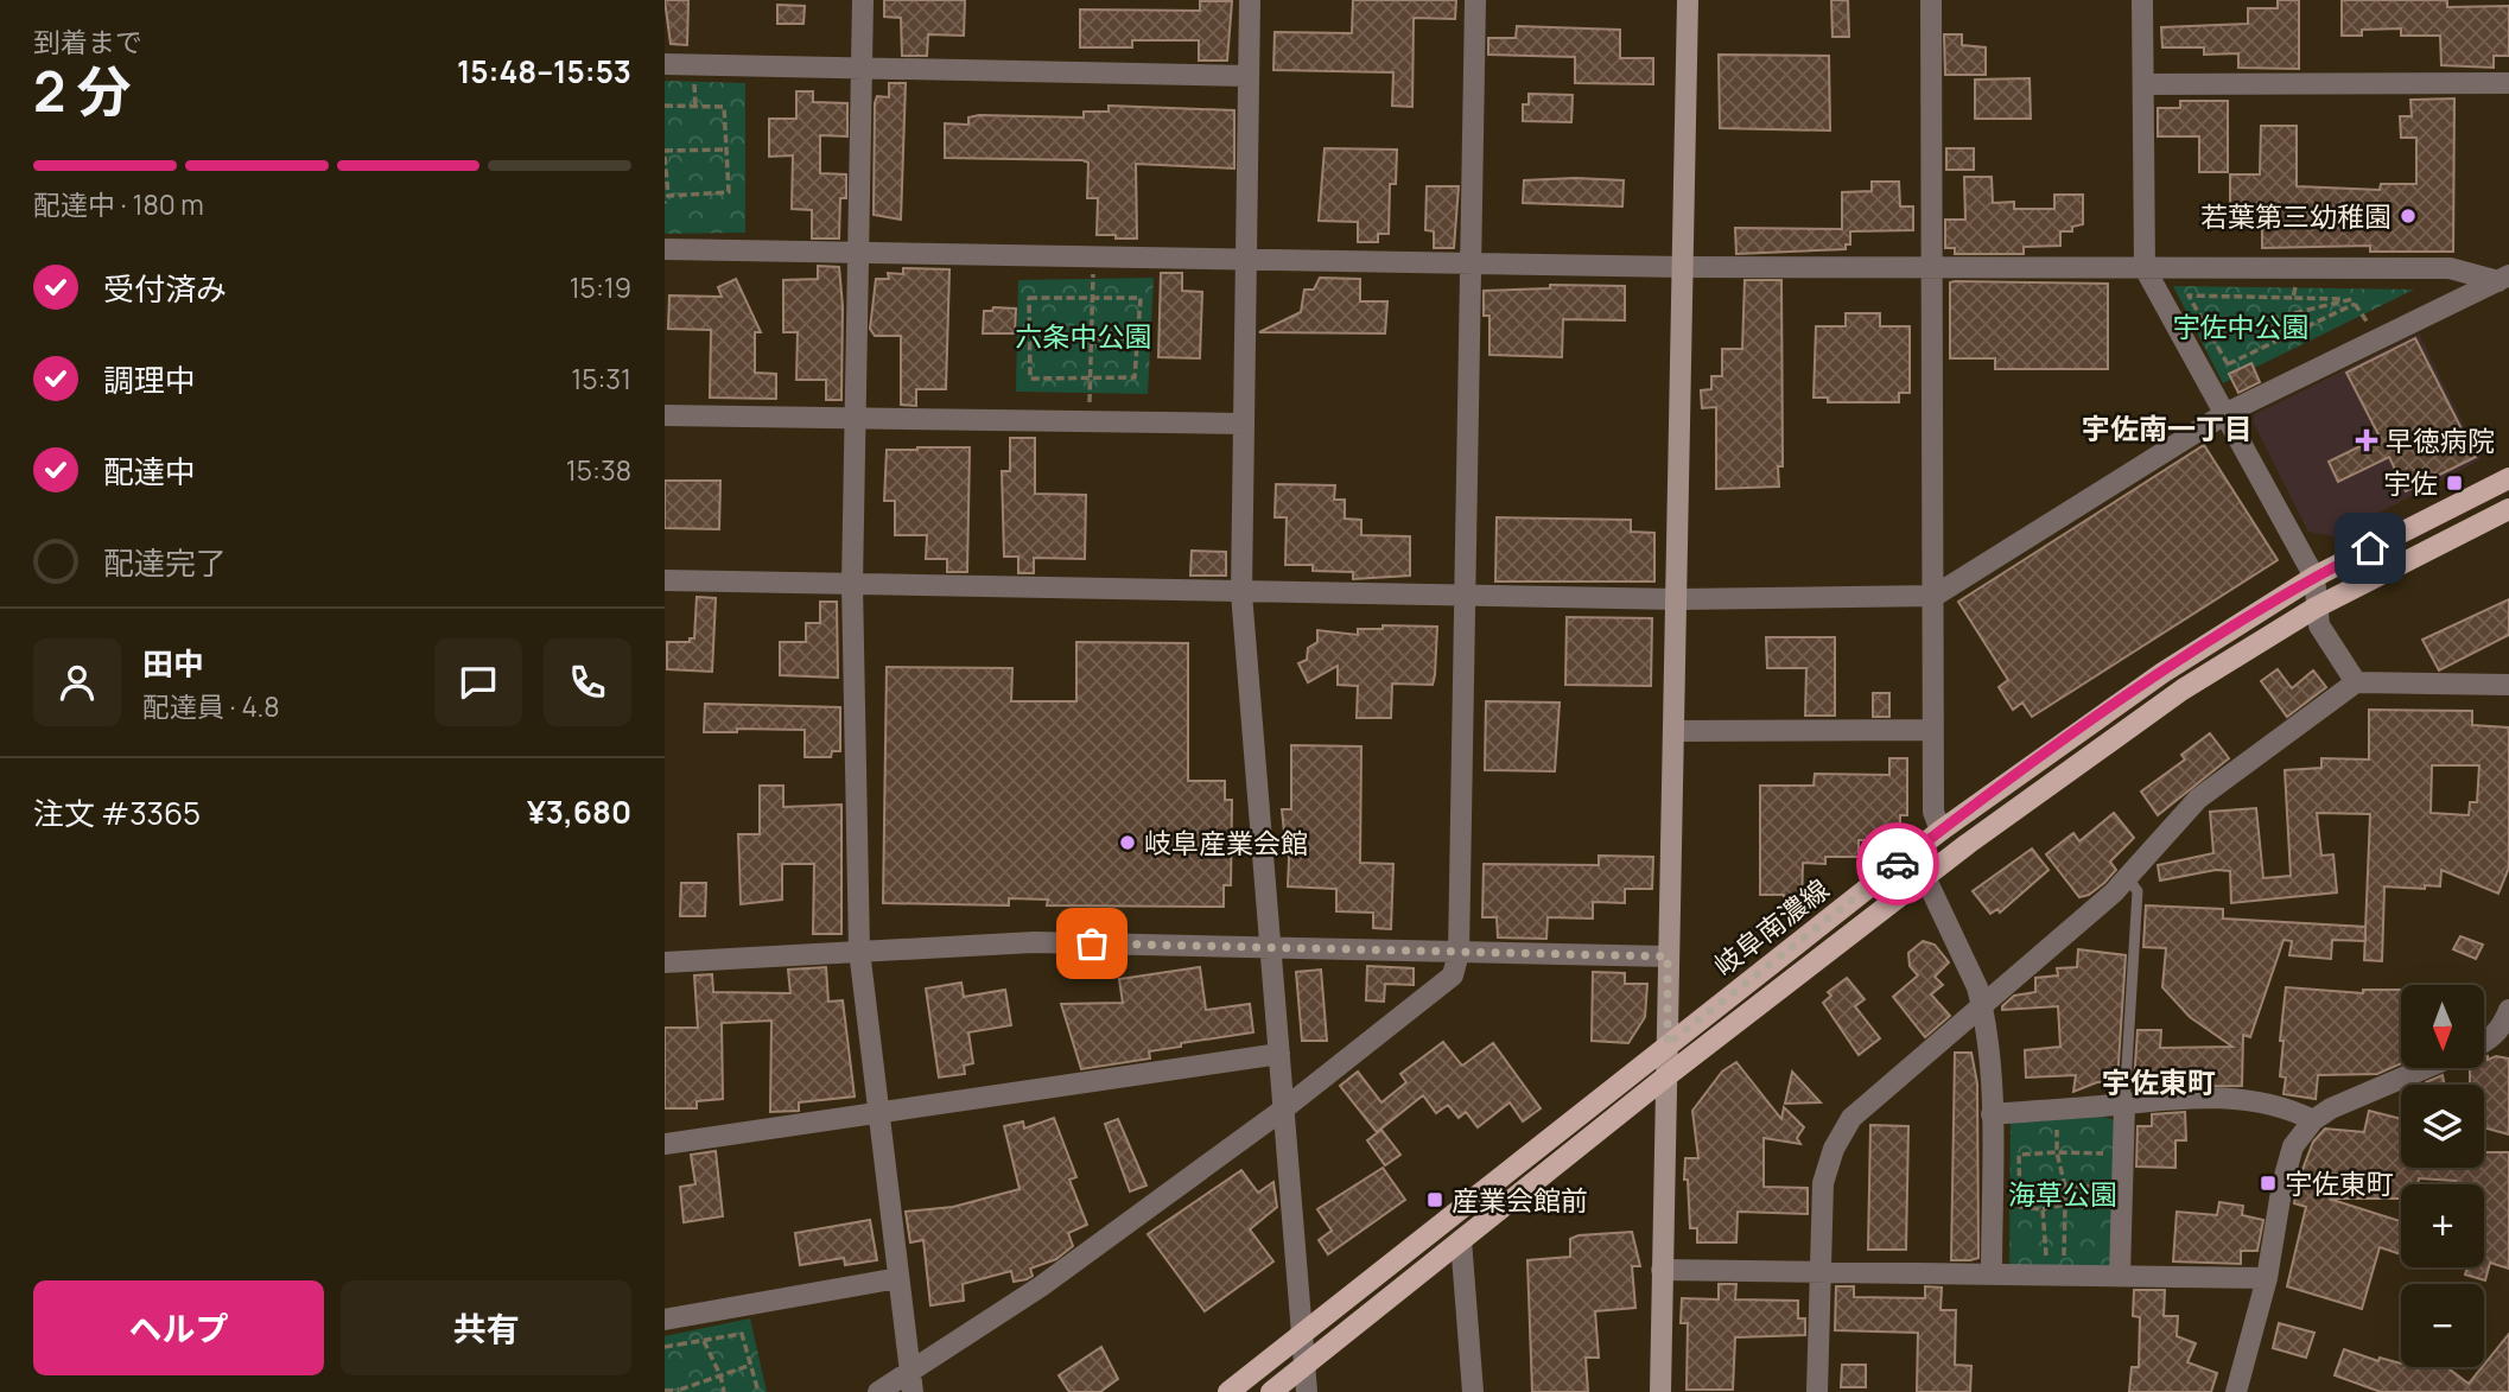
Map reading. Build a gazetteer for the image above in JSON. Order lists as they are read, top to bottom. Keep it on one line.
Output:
{"streets":{"main road":["岐阜南濃線"]},"districts":["宇佐南一丁目","宇佐東町"],"parks":["宇佐中公園","六条中公園","海草公園"],"places":{"other":["若葉第三幼稚園","岐阜産業会館"],"health":["早徳病院"],"transit":["宇佐","宇佐東町","産業会館前"]},"north":"bottom","page":{"heading":["2 分","到着まで","15:48–15:53"],"panel":["田中","配達員 · 4.8","注文 #3365","¥3,680"],"bar":"配達中 · 180 m","list":[["受付済み","15:19"],["調理中","15:31"],["配達中","15:38"],"配達完了"],"map_buttons":["+","−"],"buttons":["ヘルプ","共有"]}}
